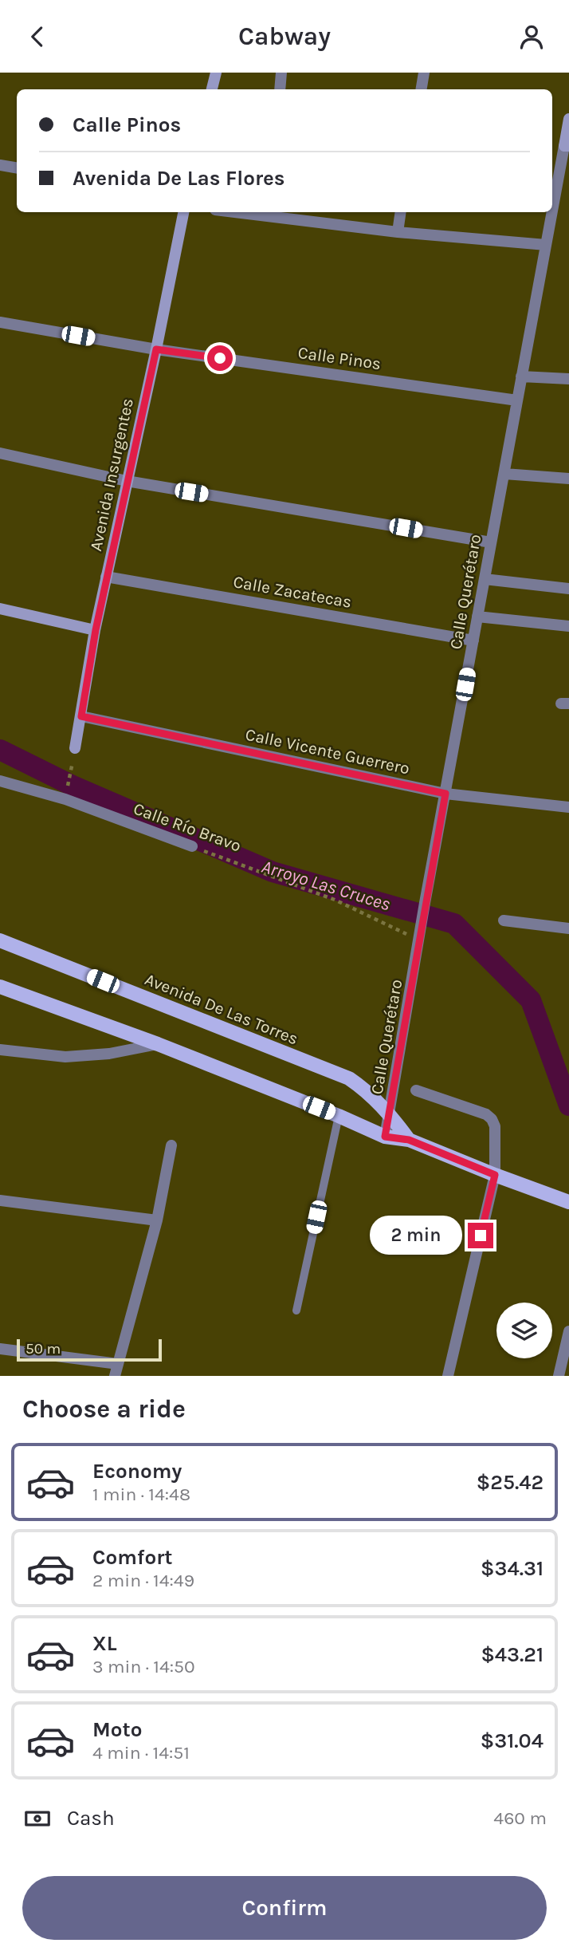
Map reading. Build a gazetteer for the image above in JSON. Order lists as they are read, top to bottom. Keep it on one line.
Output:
{"streets":{"main road":["Avenida De Las Torres"],"street":["Calle Pinos","Avenida Insurgentes","Calle Zacatecas","Calle Querétaro","Calle Vicente Guerrero","Calle Río Bravo"]},"crossings":[["Calle Pinos","Avenida Insurgentes"],["Calle Pinos","Calle Querétaro"],["Avenida Insurgentes","Calle Zacatecas"],["Avenida Insurgentes","Calle Vicente Guerrero"],["Calle Zacatecas","Calle Querétaro"],["Calle Querétaro","Calle Vicente Guerrero"],["Calle Querétaro","Calle Río Bravo"],["Calle Querétaro","Avenida De Las Torres"]],"water":["Arroyo Las Cruces"],"scale_bar":"50 m","page":{"header":"Cabway","banner":["Calle Pinos","Avenida De Las Flores"],"bubble":"2 min","scale":"50 m","heading":"Choose a ride","list":[{"name":"Economy","note":"1 min · 14:48","value":"$25.42"},{"name":"Comfort","note":"2 min · 14:49","value":"$34.31"},{"name":"XL","note":"3 min · 14:50","value":"$43.21"},{"name":"Moto","note":"4 min · 14:51","value":"$31.04"}],"pay":["Cash","460 m"],"buttons":"Confirm"}}
